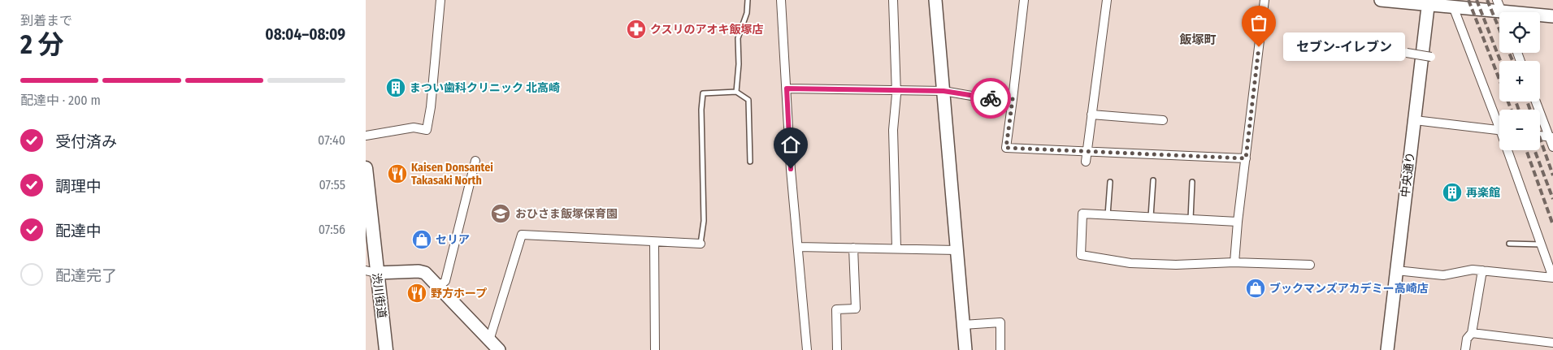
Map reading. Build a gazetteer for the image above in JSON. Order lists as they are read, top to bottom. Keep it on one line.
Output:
{"streets":{"main road":["渋川街道"],"street":["中央通り"]},"districts":["飯塚町"],"places":{"pharmacy":["クスリのアオキ飯塚店"],"other":["セブン-イレブン"],"building":["まつい歯科クリニック 北高崎","再楽館"],"restaurant":["Kaisen Donsantei Takasaki North","野方ホープ"],"school or university":["おひさま飯塚保育園"],"shop":["セリア","ブックマンズアカデミー高崎店"]},"page":{"heading":["2 分","到着まで","08:04–08:09"],"map_buttons":["+","−"],"bubble":"セブン-イレブン","bar":"配達中 · 200 m","list":[["受付済み","07:40"],["調理中","07:55"],["配達中","07:56"],"配達完了"]}}
